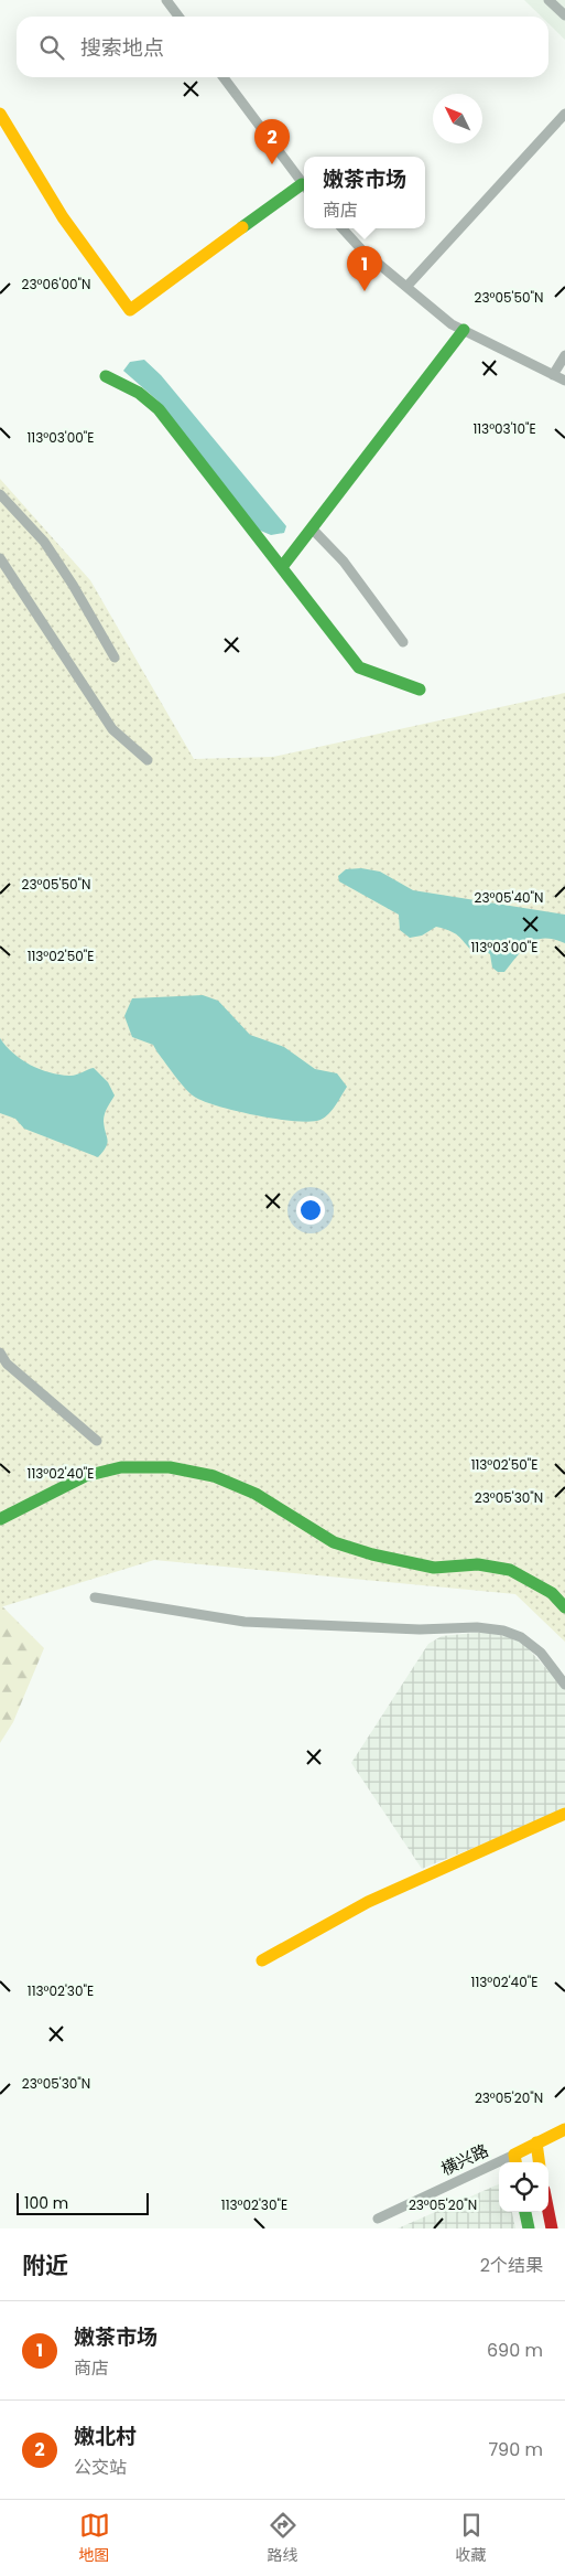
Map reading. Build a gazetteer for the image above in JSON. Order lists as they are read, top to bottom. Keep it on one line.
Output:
{"streets":{"street":["横兴路"]},"scale_bar":"100 m","north":"top left","page":{"search":"搜索地点","pins":["2","1"],"popup":["嫩茶市场","商店"],"scale":"100 m","heading":["附近","2个结果"],"list":[{"mark":"1","name":"嫩茶市场","note":"商店","value":"690 m"},{"mark":"2","name":"嫩北村","note":"公交站","value":"790 m"}],"nav":["地图","路线","收藏"]},"coordinates":["23°06'00\"N","23°05'50\"N","113°03'10\"E","113°03'00\"E","23°05'40\"N","113°02'50\"E","113°02'40\"E","23°05'30\"N","113°02'30\"E","23°05'20\"N"]}
